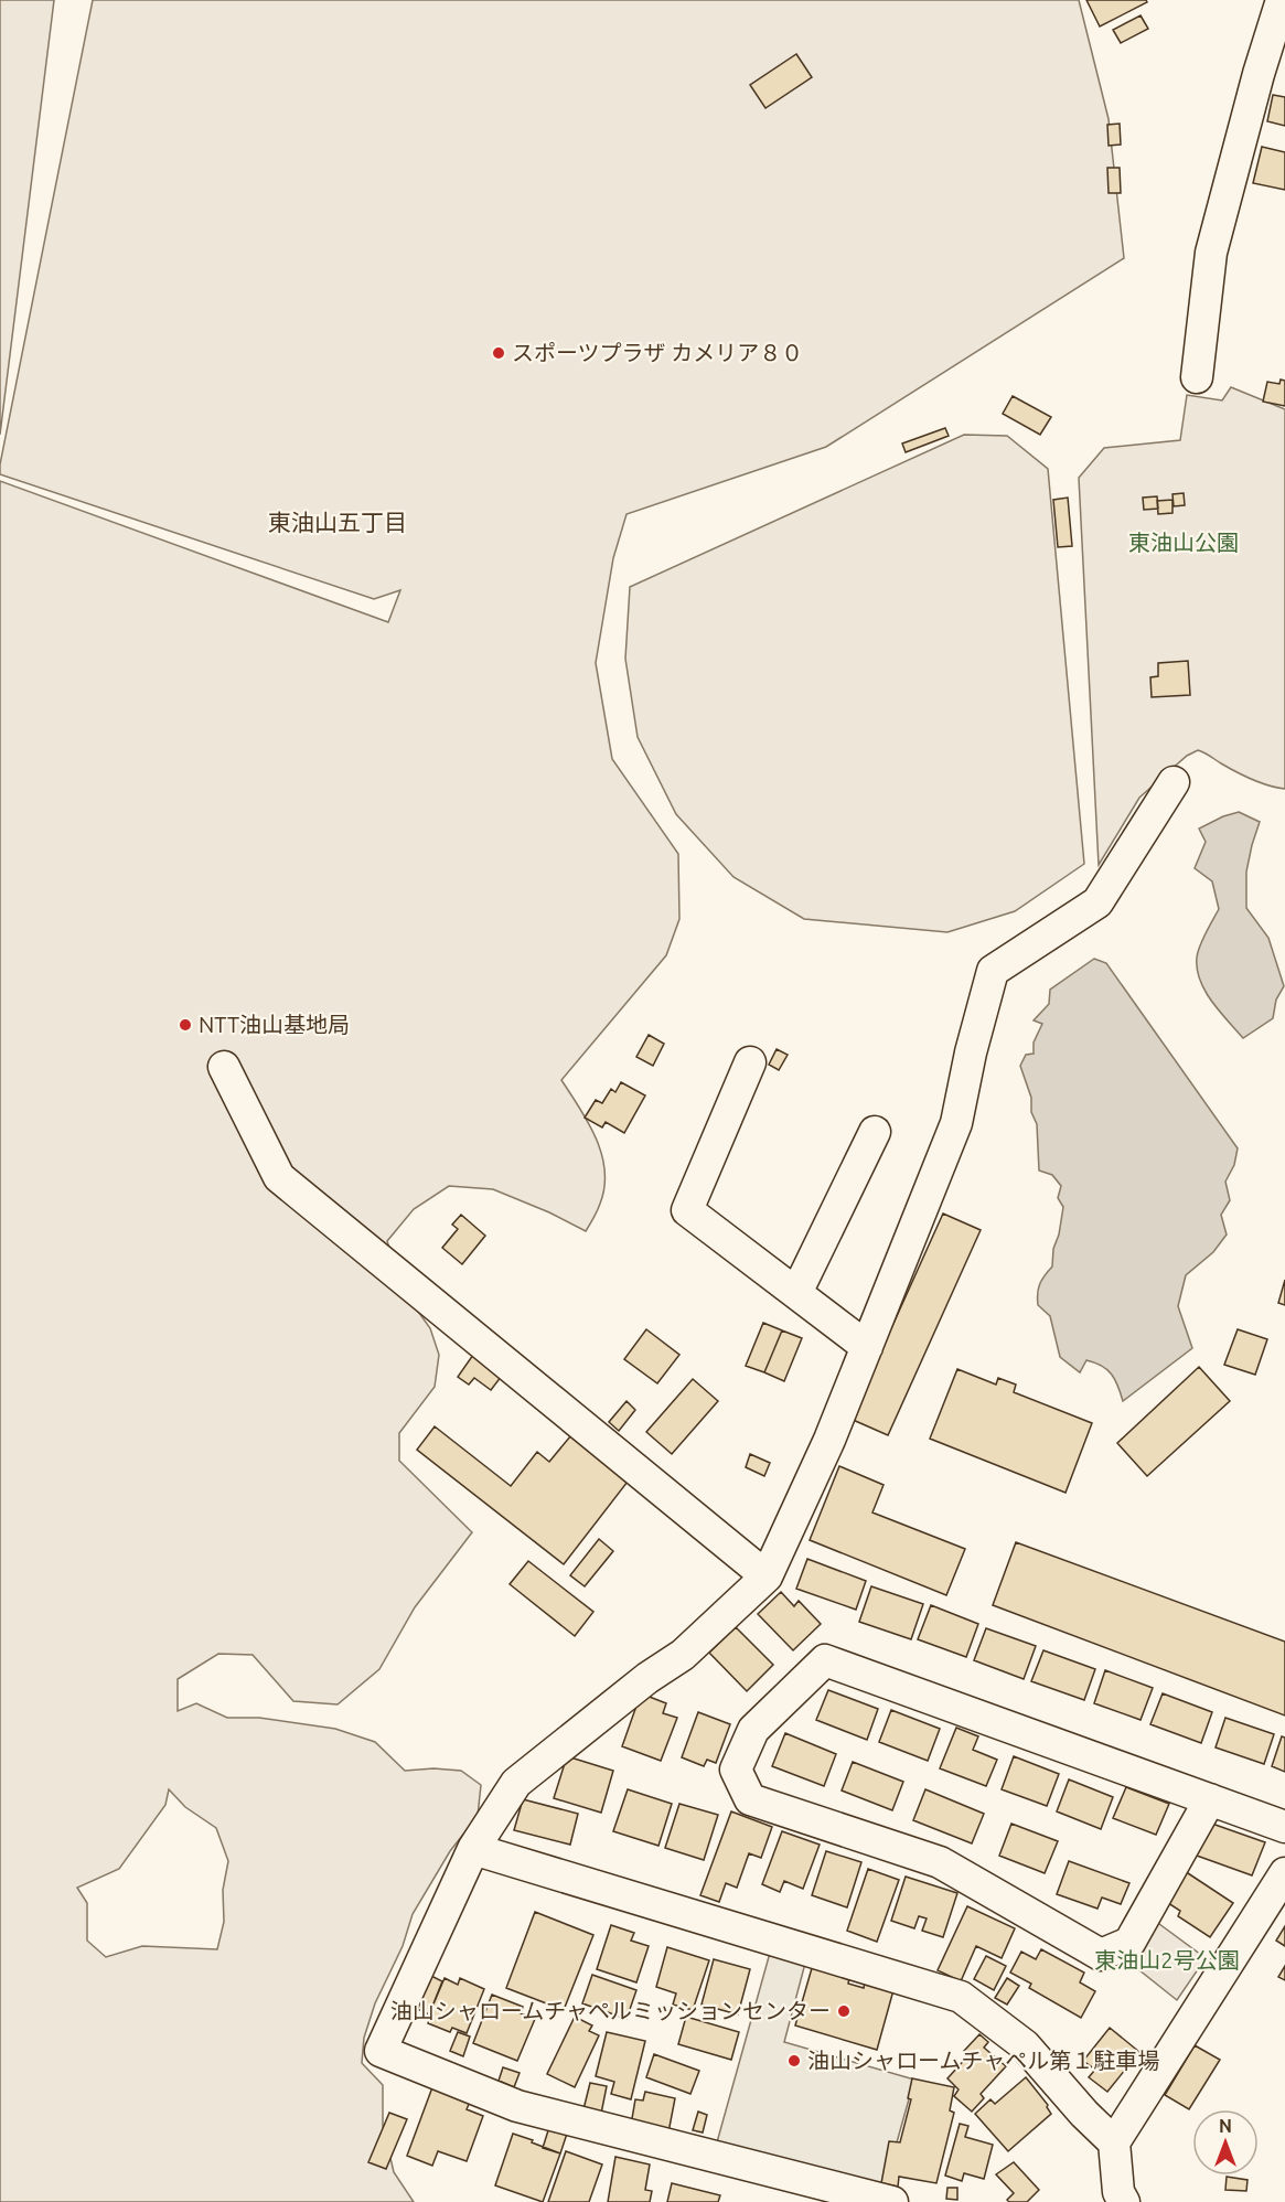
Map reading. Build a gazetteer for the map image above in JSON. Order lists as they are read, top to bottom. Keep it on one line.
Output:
{"districts":["東油山五丁目"],"parks":["東油山公園","東油山2号公園"],"places":["スポーツプラザ カメリア８０","NTT油山基地局","油山シャロームチャペルミッションセンター","油山シャロームチャペル第１駐車場"],"north":"top"}
